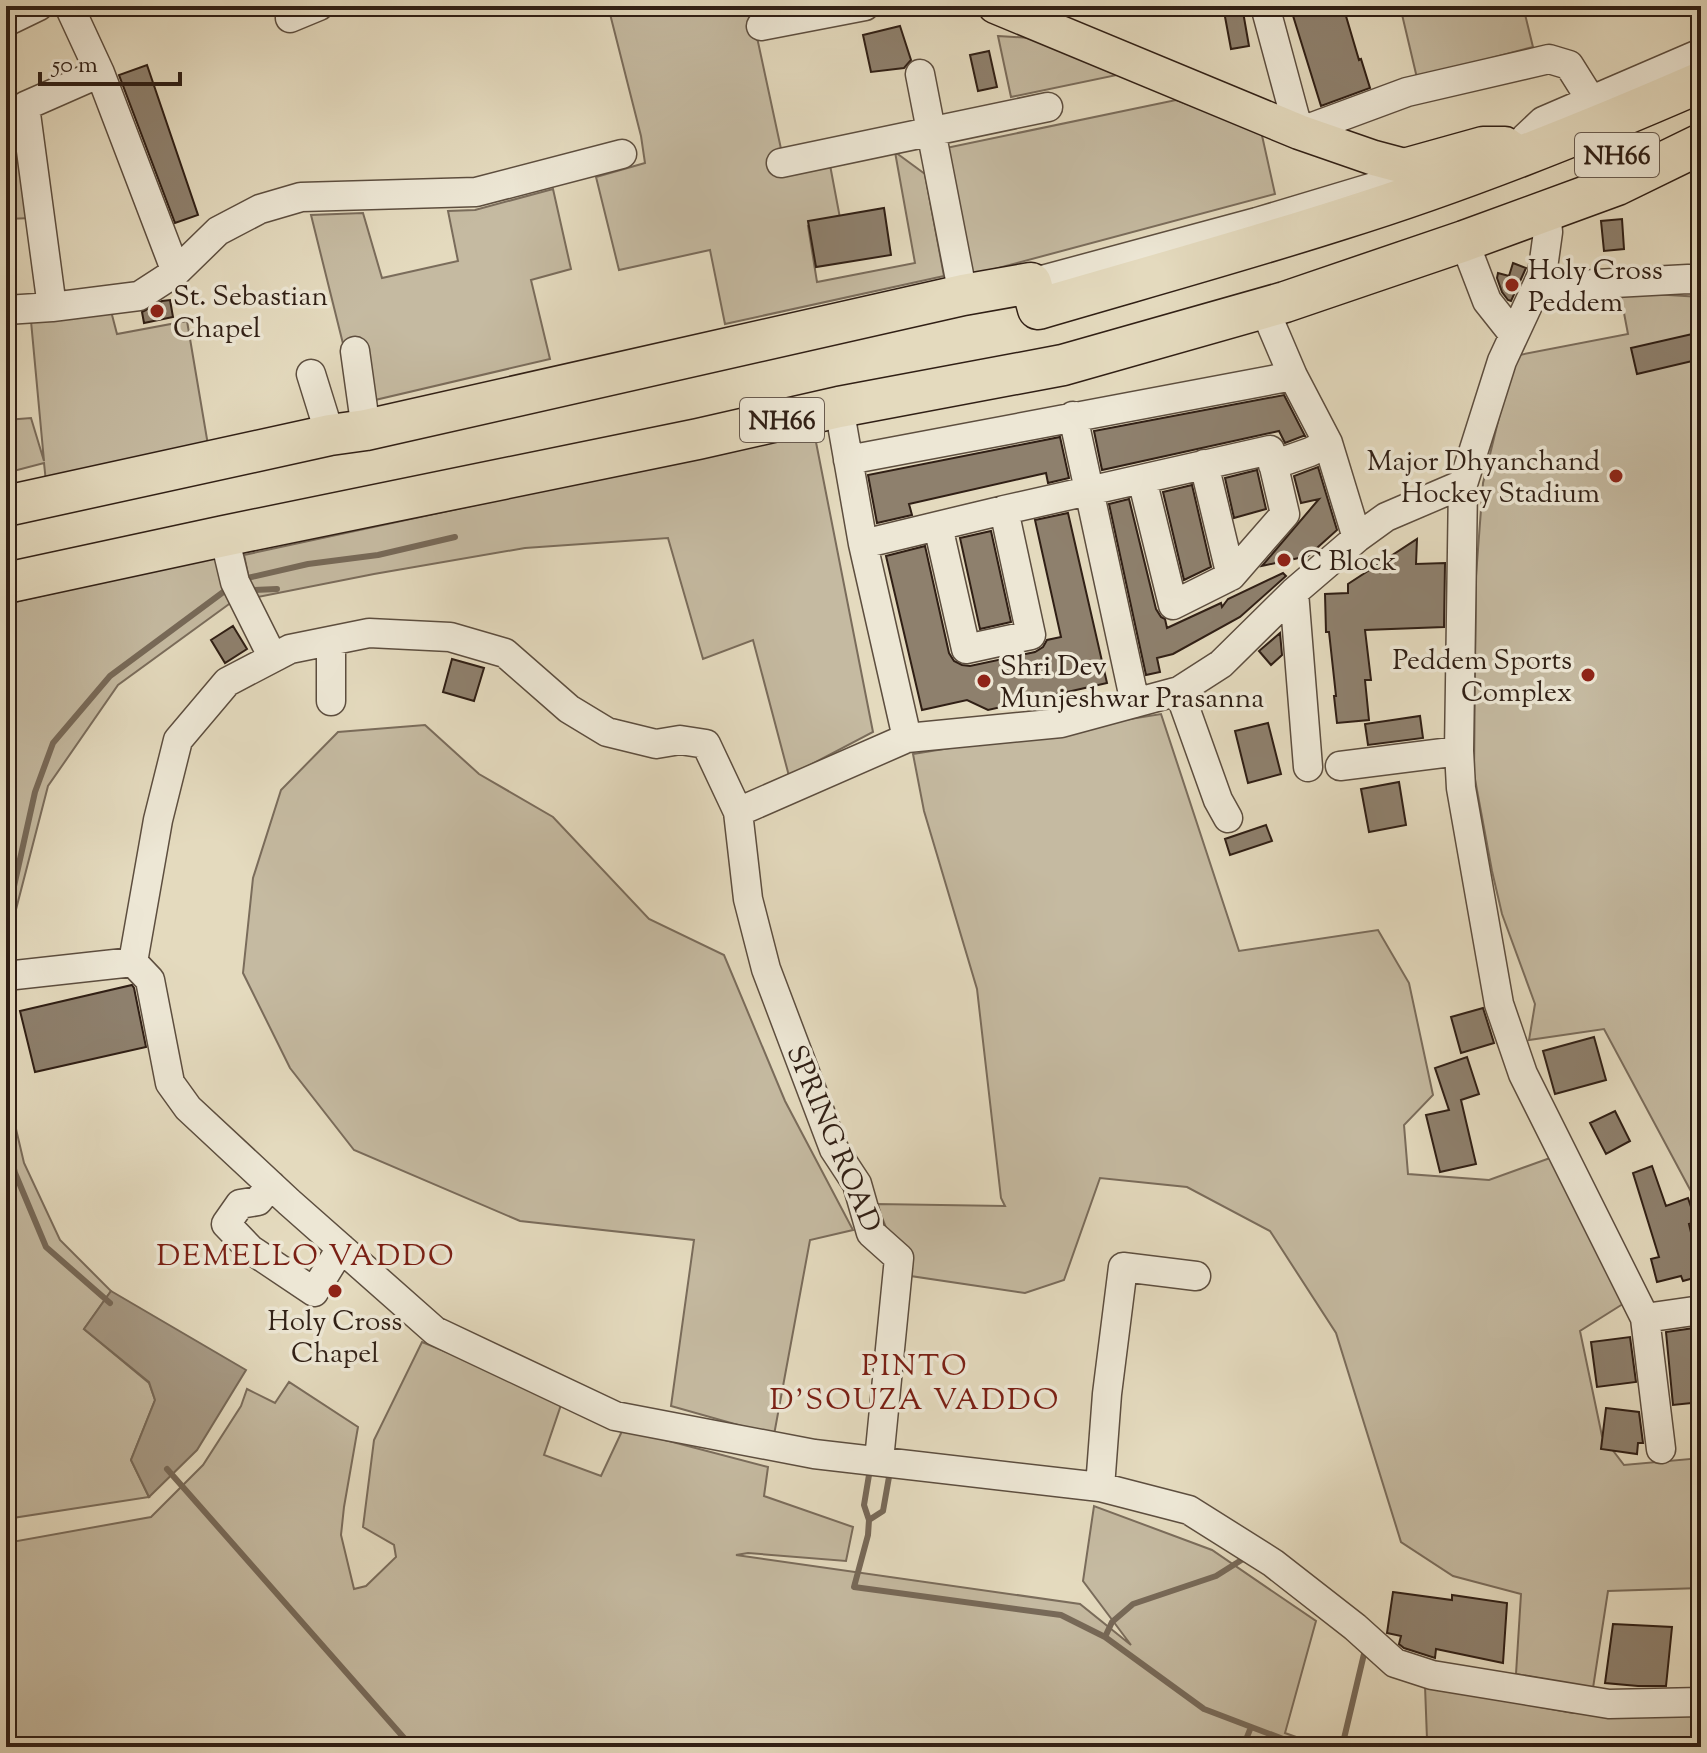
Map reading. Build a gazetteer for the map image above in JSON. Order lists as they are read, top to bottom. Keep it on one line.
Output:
{"streets":{"highway":["NH66"],"street":["SPRING ROAD"]},"districts":["DEMELLO VADDO","PINTO D’SOUZA VADDO"],"places":["Holy Cross Peddem","St. Sebastian Chapel","Major Dhyanchand Hockey Stadium","C Block","Peddem Sports Complex","Shri Dev Munjeshwar Prasanna","Holy Cross Chapel"],"scale_bar":"50 m"}
